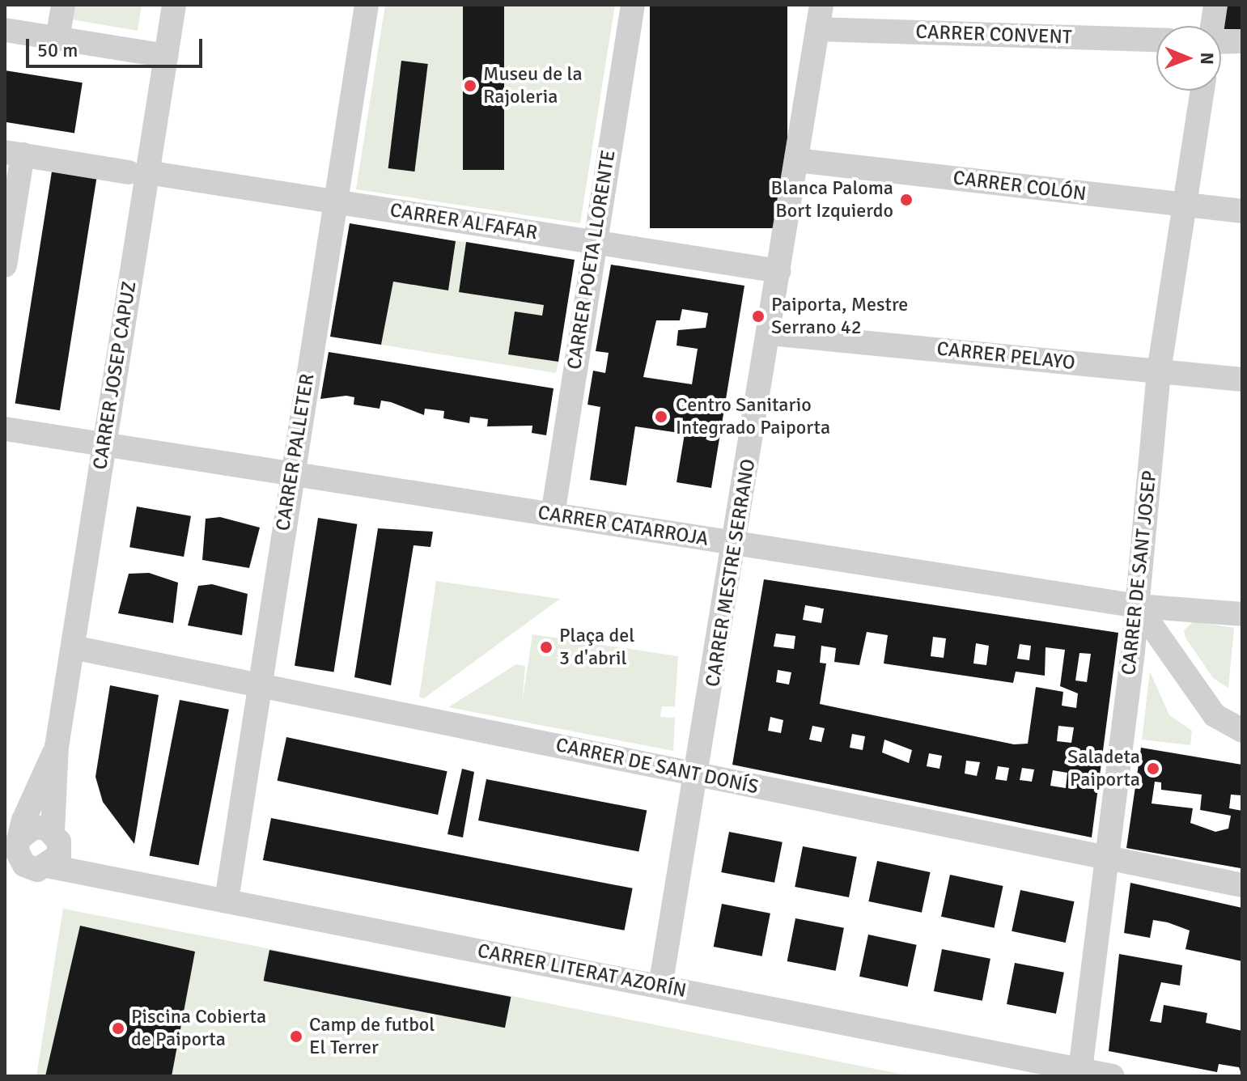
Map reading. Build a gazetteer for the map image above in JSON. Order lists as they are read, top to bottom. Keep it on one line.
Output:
{"streets":{"street":["CARRER CONVENT","CARRER COLÓN","CARRER ALFAFAR","CARRER POETA LLORENTE","CARRER PELAYO","CARRER JOSEP CAPUZ","CARRER PALLETER","CARRER CATARROJA","CARRER MESTRE SERRANO","CARRER DE SANT JOSEP","CARRER DE SANT DONÍS","CARRER LITERAT AZORÍN"]},"crossings":[["CARRER CONVENT","CARRER MESTRE SERRANO"],["CARRER COLÓN","CARRER MESTRE SERRANO"],["CARRER COLÓN","CARRER DE SANT JOSEP"],["CARRER ALFAFAR","CARRER POETA LLORENTE"],["CARRER ALFAFAR","CARRER JOSEP CAPUZ"],["CARRER ALFAFAR","CARRER PALLETER"],["CARRER ALFAFAR","CARRER MESTRE SERRANO"],["CARRER POETA LLORENTE","CARRER CATARROJA"],["CARRER PELAYO","CARRER MESTRE SERRANO"],["CARRER PELAYO","CARRER DE SANT JOSEP"],["CARRER JOSEP CAPUZ","CARRER CATARROJA"],["CARRER JOSEP CAPUZ","CARRER DE SANT DONÍS"],["CARRER JOSEP CAPUZ","CARRER LITERAT AZORÍN"],["CARRER PALLETER","CARRER CATARROJA"],["CARRER PALLETER","CARRER DE SANT DONÍS"],["CARRER PALLETER","CARRER LITERAT AZORÍN"],["CARRER CATARROJA","CARRER MESTRE SERRANO"],["CARRER CATARROJA","CARRER DE SANT JOSEP"],["CARRER MESTRE SERRANO","CARRER DE SANT DONÍS"],["CARRER MESTRE SERRANO","CARRER LITERAT AZORÍN"],["CARRER DE SANT JOSEP","CARRER DE SANT DONÍS"],["CARRER DE SANT JOSEP","CARRER LITERAT AZORÍN"]],"places":["Museu de la Rajoleria","Blanca Paloma Bort Izquierdo","Paiporta, Mestre Serrano 42","Centro Sanitario Integrado Paiporta","Plaça del 3 d'abril","Saladeta Paiporta","Piscina Cobierta de Paiporta","Camp de futbol El Terrer"],"scale_bar":"50 m","north":"right"}
